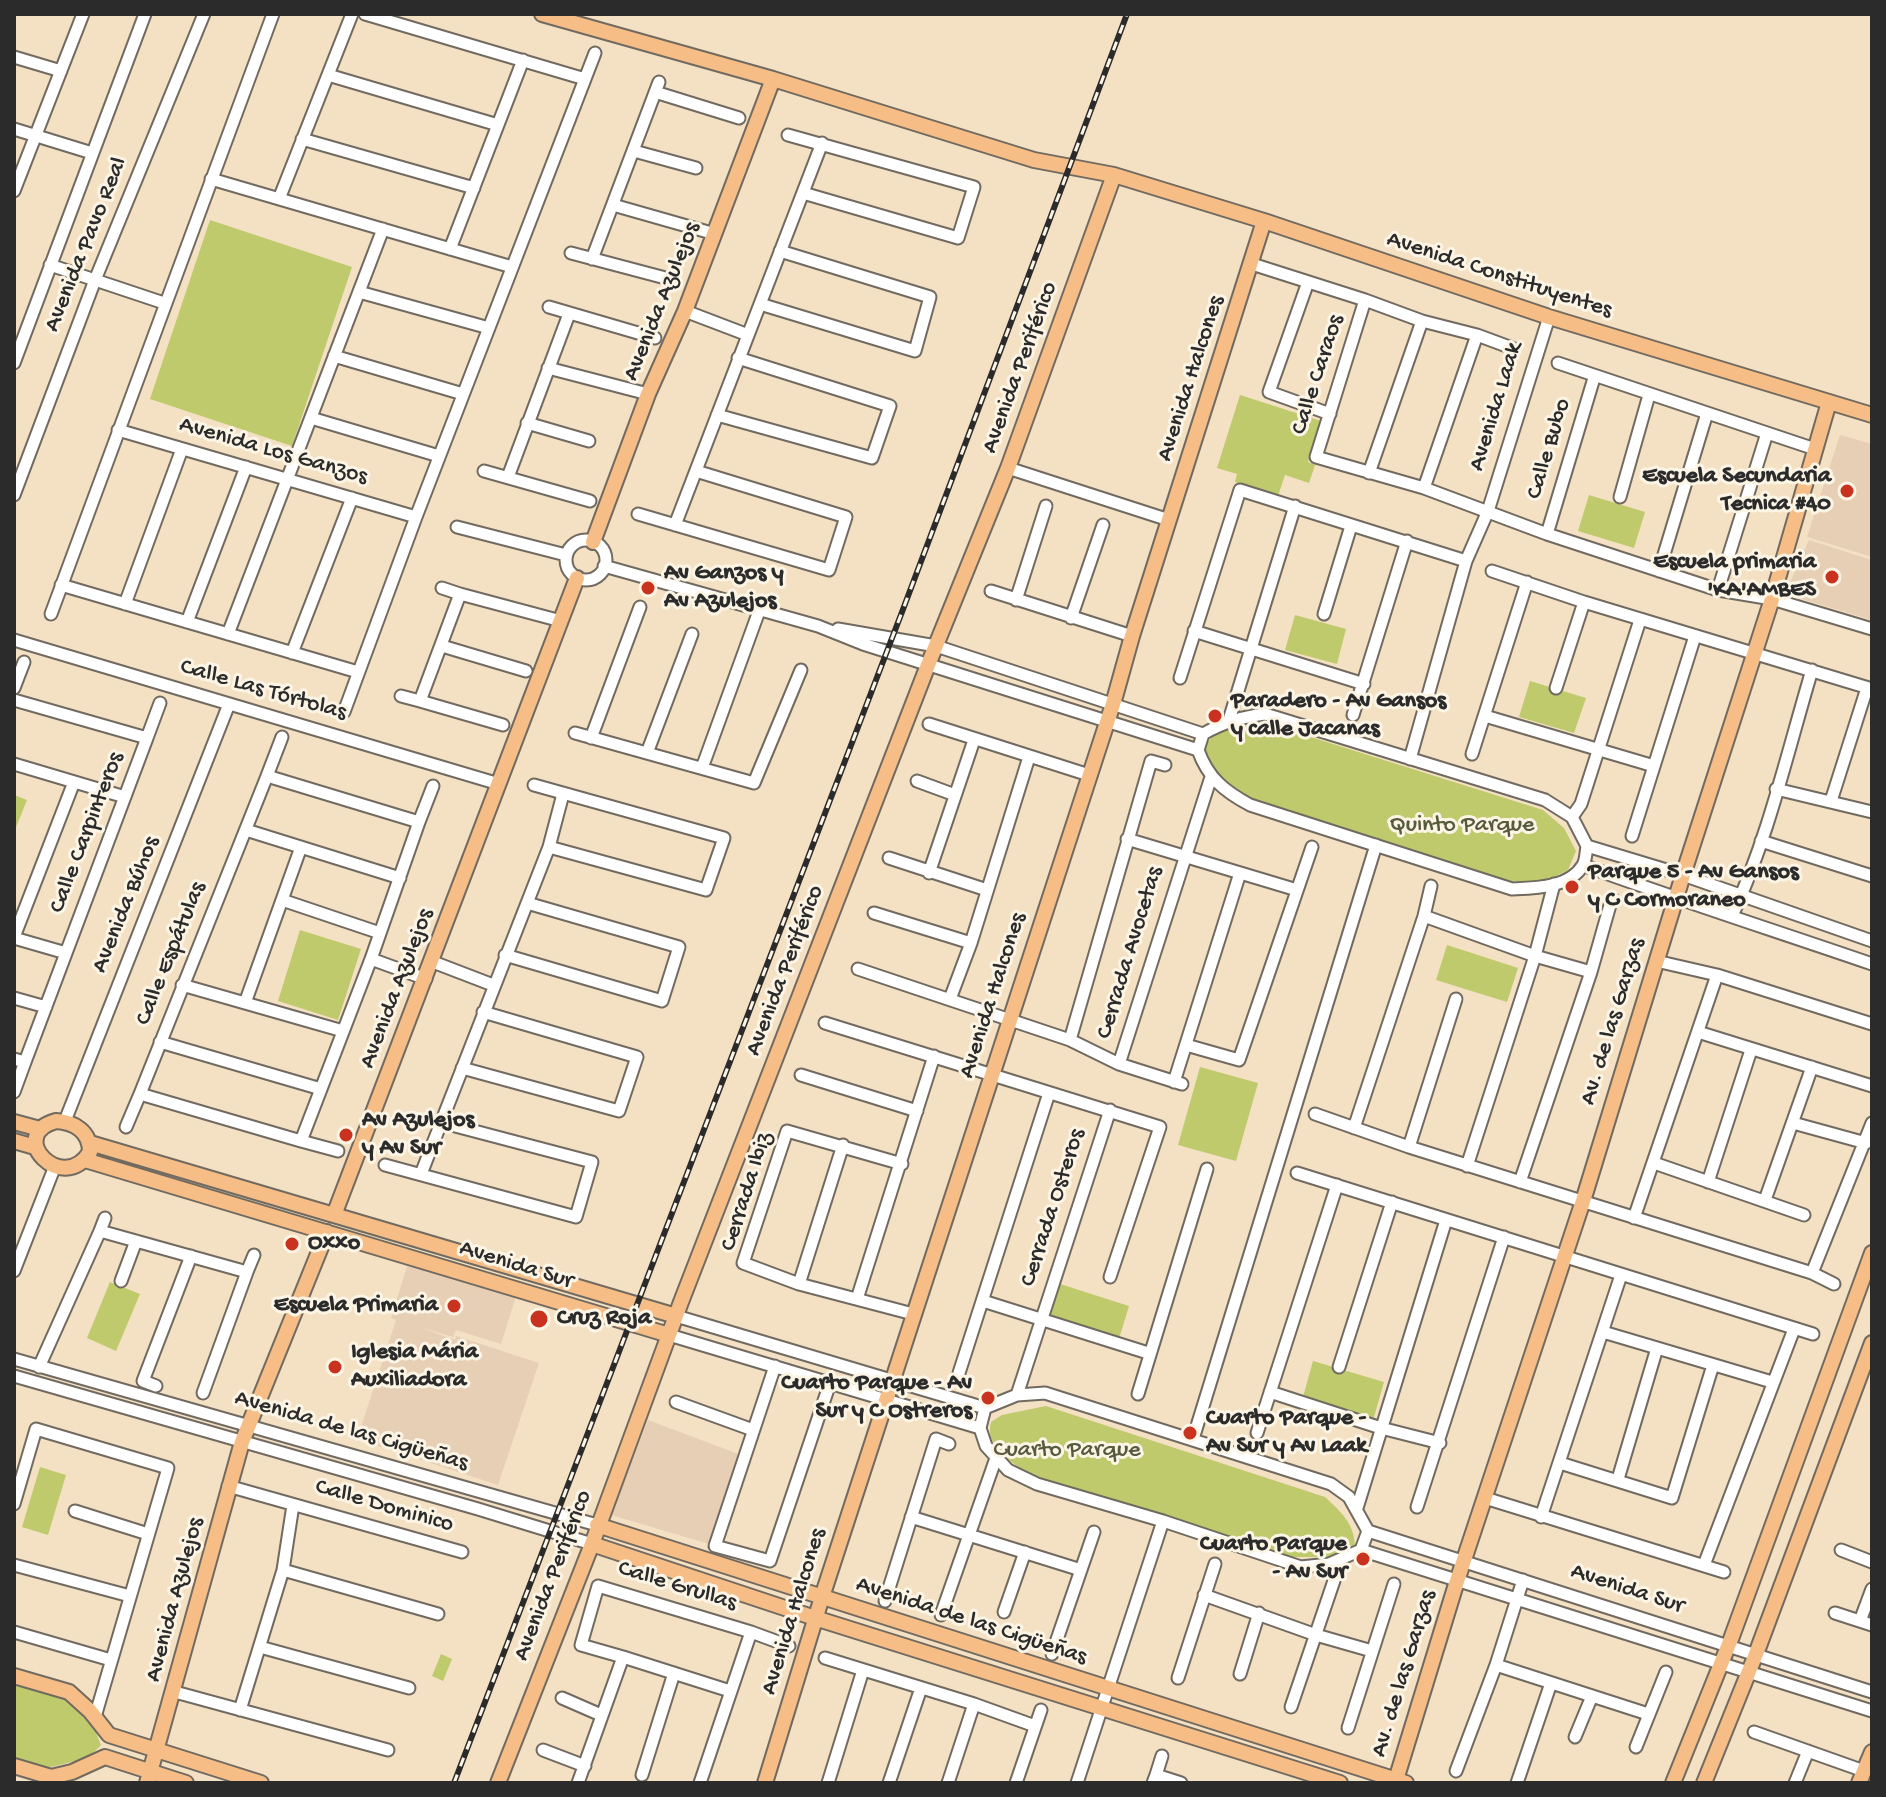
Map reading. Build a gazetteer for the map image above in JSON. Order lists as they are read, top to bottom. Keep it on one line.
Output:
{"streets":{"main road":["Avenida Constituyentes","Avenida Azulejos","Avenida Periférico","Avenida Halcones","Av. de las Garzas","Avenida Sur","Avenida de las Cigüeñas"],"street":["Avenida Pavo Real","Calle Caraos","Avenida Laak","Calle Bubo","Avenida Los Ganzos","Calle Las Tórtolas","Calle Carpinteros","Avenida Búhos","Cerrada Avocetas","Calle Espátulas","Cerrada Ibiz","Cerrada Osteros","Calle Dominico","Calle Grullas"]},"crossings":[["Avenida Constituyentes","Avenida Azulejos"],["Avenida Constituyentes","Avenida Periférico"],["Avenida Constituyentes","Avenida Halcones"],["Avenida Constituyentes","Avenida Laak"],["Avenida Constituyentes","Av. de las Garzas"],["Avenida Azulejos","Calle Las Tórtolas"],["Avenida Azulejos","Avenida Sur"],["Avenida Azulejos","Avenida de las Cigüeñas"],["Avenida Azulejos","Calle Dominico"],["Avenida Periférico","Avenida Sur"],["Avenida Periférico","Avenida de las Cigüeñas"],["Calle Caraos","Avenida Halcones"],["Calle Caraos","Calle Bubo"],["Avenida Halcones","Cerrada Avocetas"],["Avenida Halcones","Cerrada Ibiz"],["Avenida Halcones","Cerrada Osteros"],["Avenida Halcones","Avenida Sur"],["Avenida Halcones","Avenida de las Cigüeñas"],["Avenida Laak","Calle Bubo"],["Calle Bubo","Av. de las Garzas"],["Calle Las Tórtolas","Avenida Búhos"],["Avenida Búhos","Avenida Sur"],["Av. de las Garzas","Avenida Sur"],["Av. de las Garzas","Avenida de las Cigüeñas"]],"parks":["Quinto Parque","Cuarto Parque"],"places":["Escuela Secundaria Tecnica #40","Escuela primaria 'KA'AMBES","Av Ganzos y Av Azulejos","Paradero - Av Gansos y calle Jacanas","Parque 5 - Av Gansos y C Cormoraneo","Av Azulejos y Av Sur","Oxxo","Escuela Primaria","Cruz Roja","Iglesia Mária Auxiliadora","Cuarto Parque - Av Sur y C Ostreros","Cuarto Parque - Av Sur y Av Laak","Cuarto Parque - Av Sur"]}
